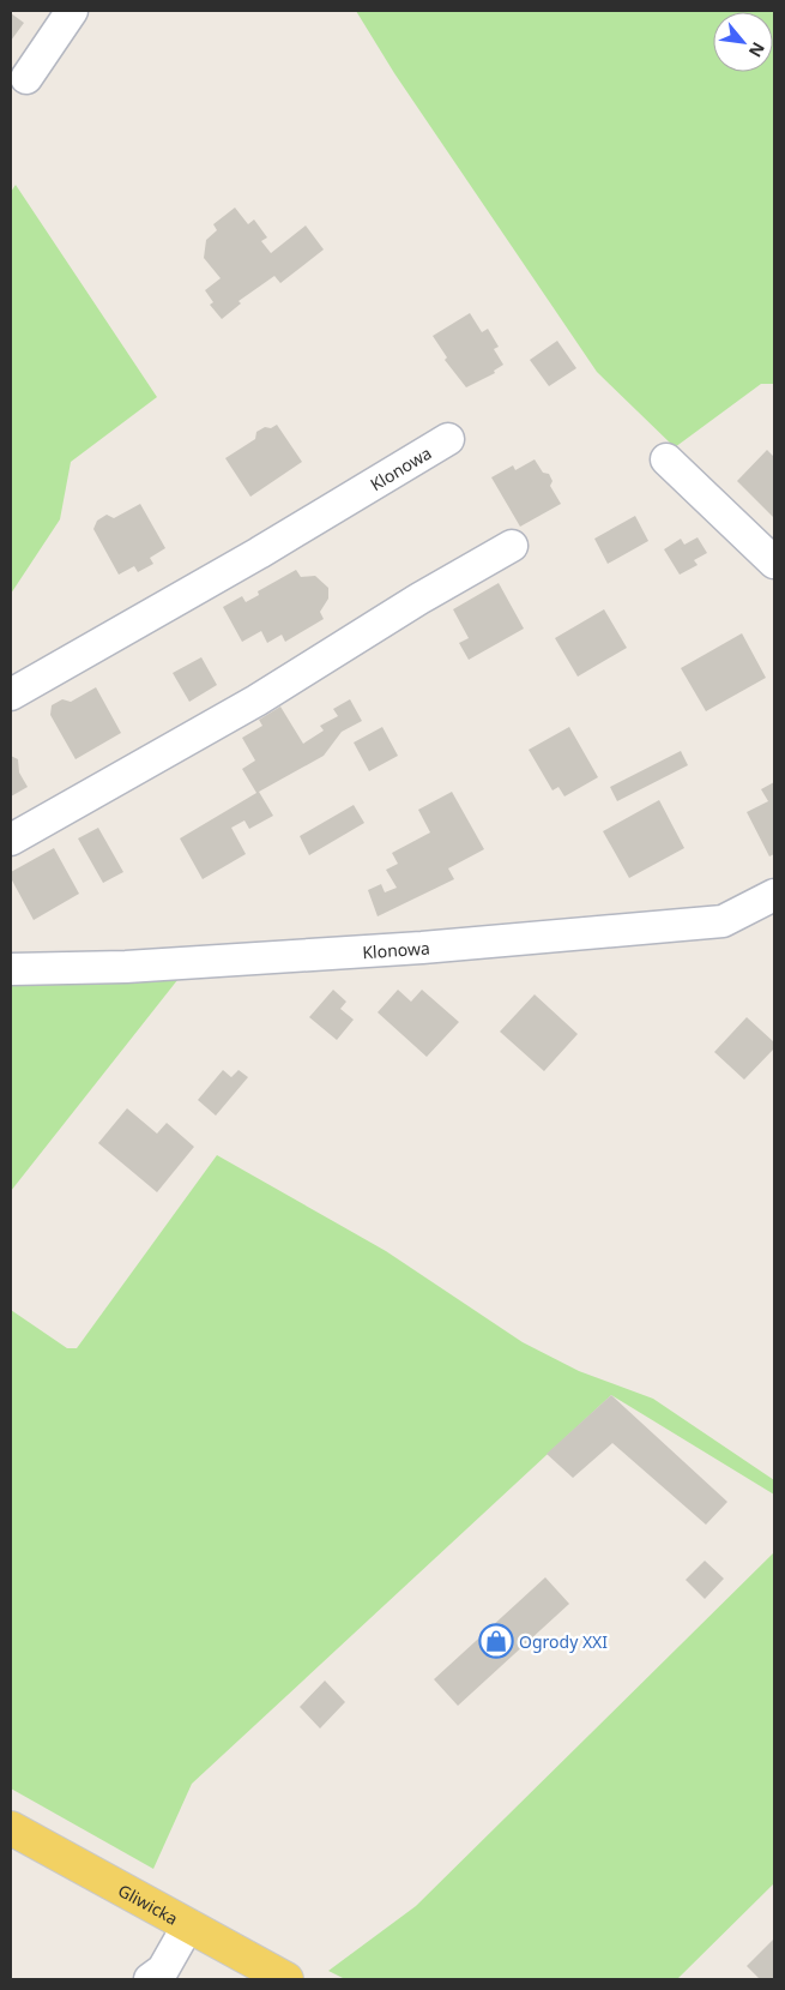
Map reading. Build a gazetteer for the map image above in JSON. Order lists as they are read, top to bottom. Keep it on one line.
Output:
{"streets":{"main road":["Gliwicka"],"street":["Klonowa"]},"places":{"shop":["Ogrody XXI"]},"north":"bottom right"}
